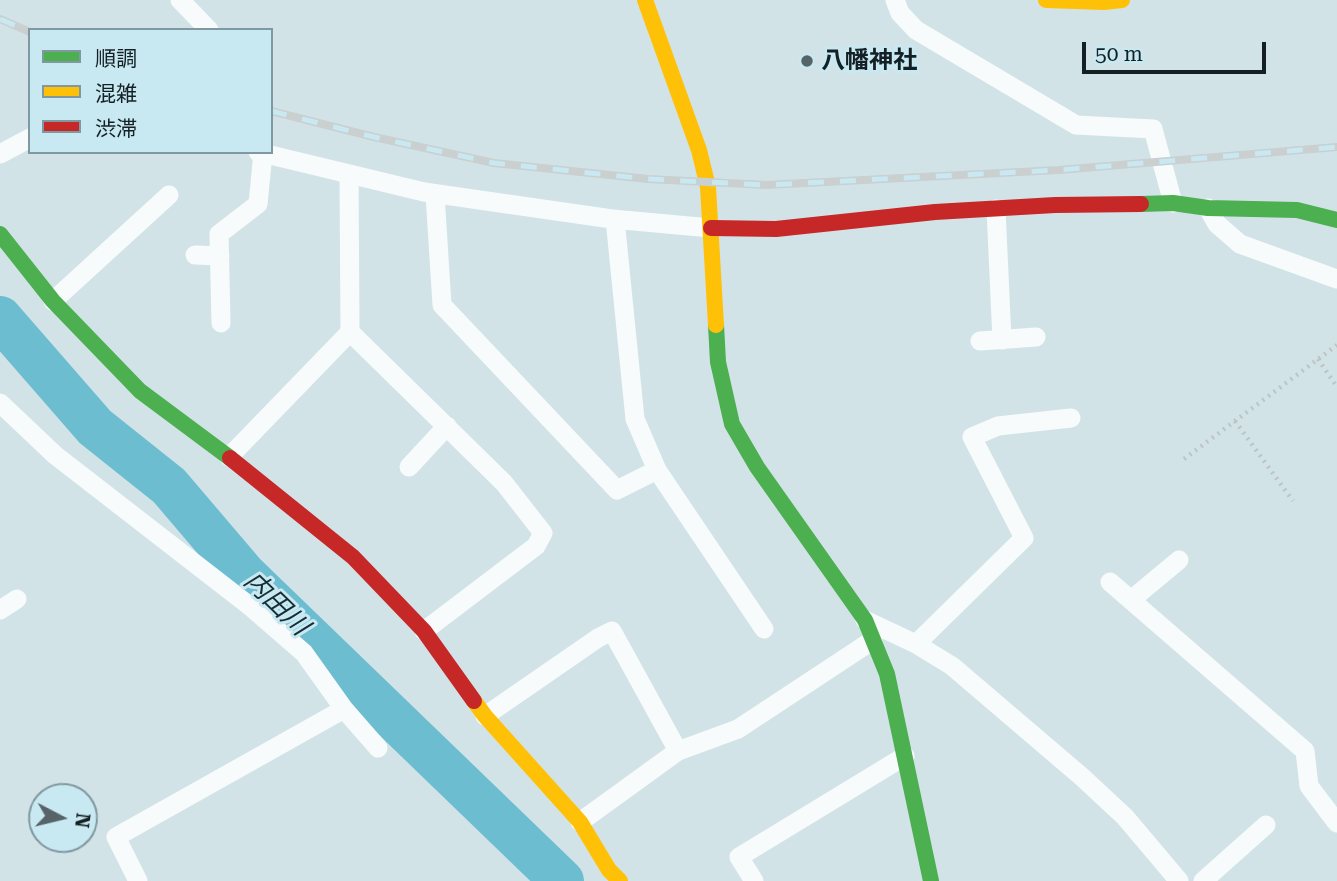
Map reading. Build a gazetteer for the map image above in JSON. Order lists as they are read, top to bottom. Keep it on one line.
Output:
{"water":["内田川"],"places":["八幡神社"],"legend":["順調","混雑","渋滞"],"scale_bar":"50 m","north":"right"}
